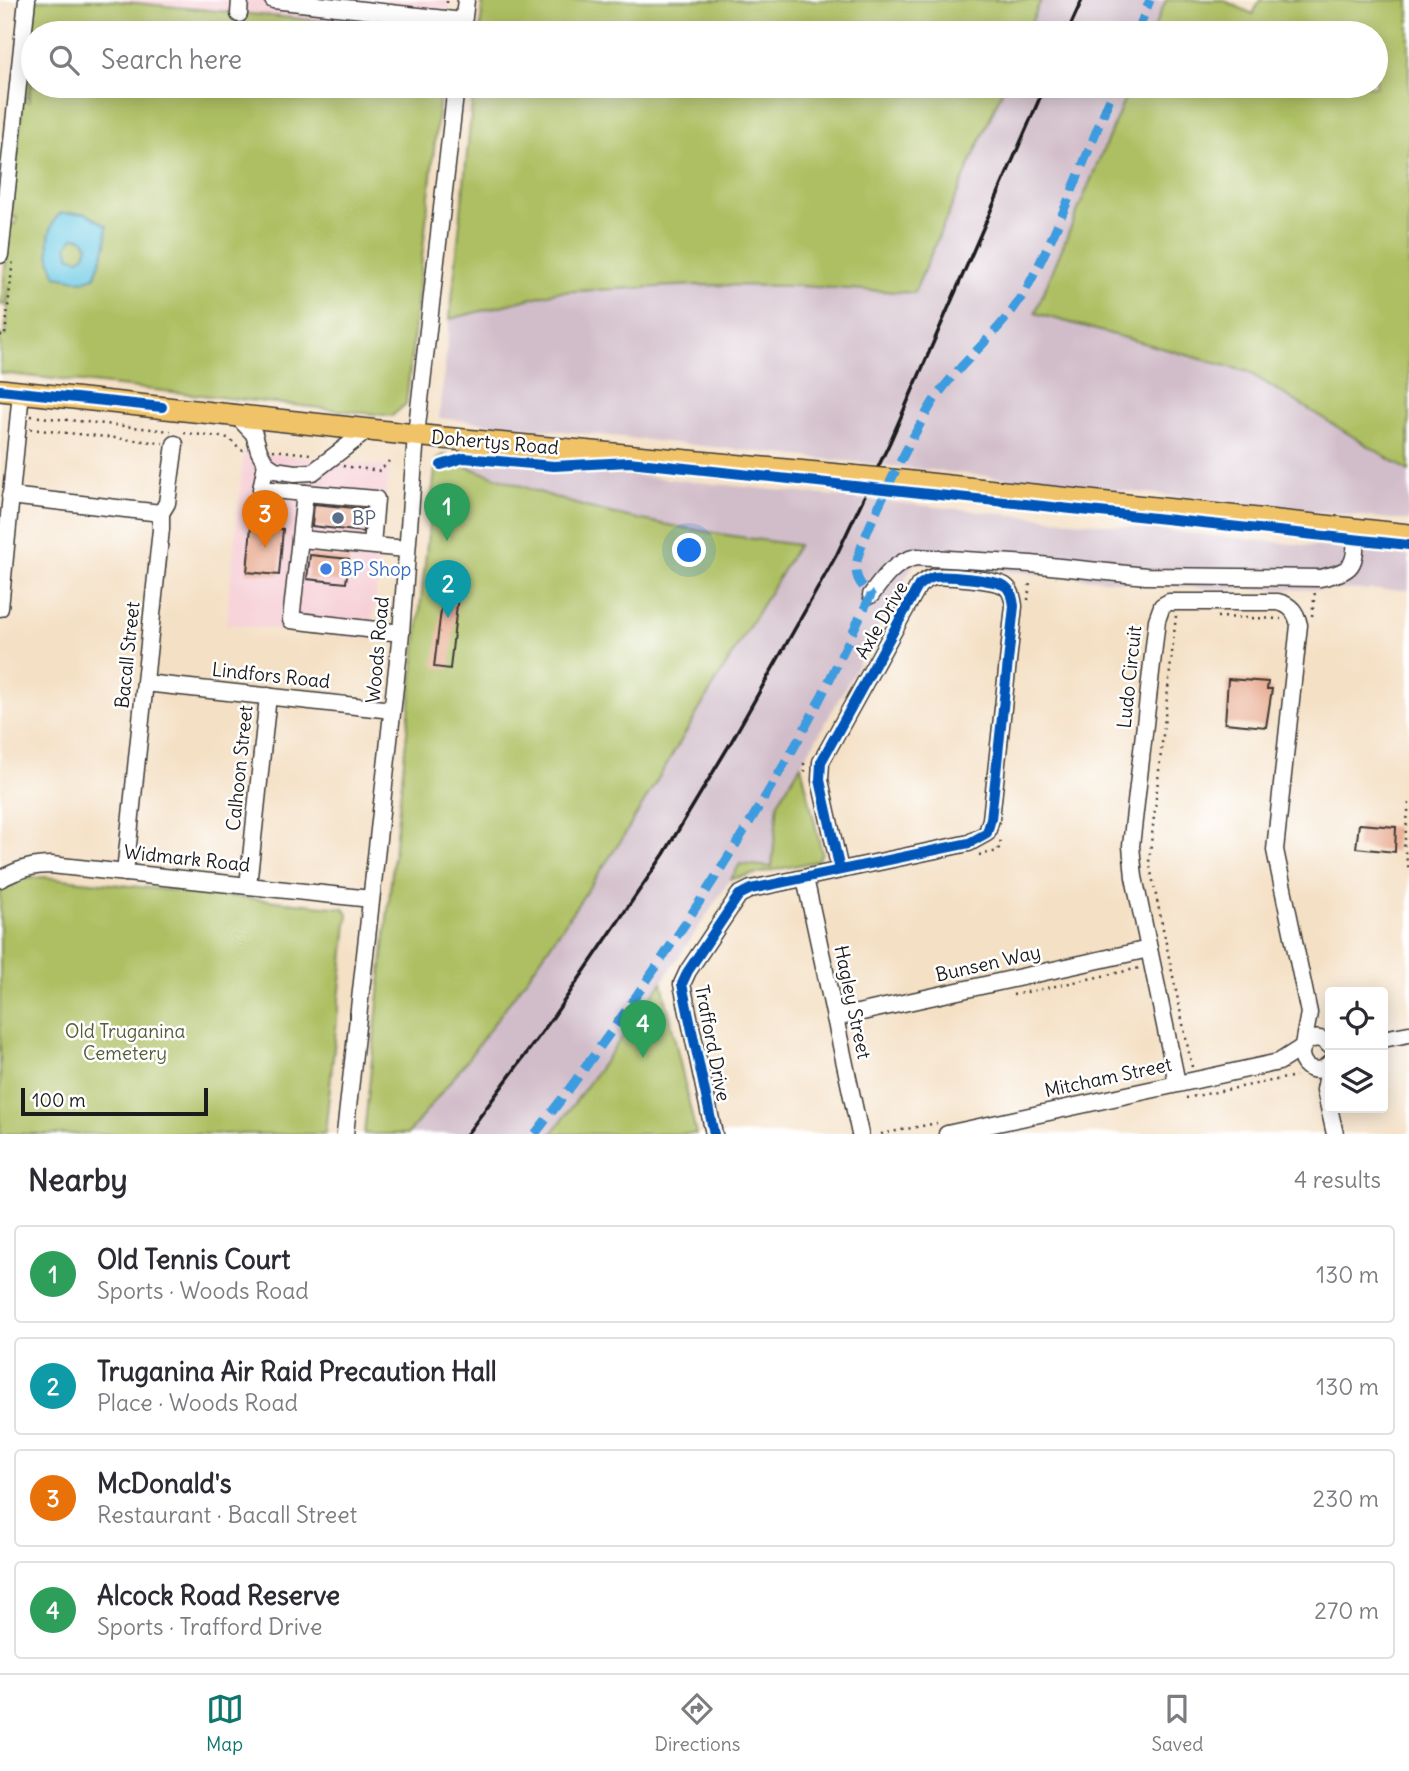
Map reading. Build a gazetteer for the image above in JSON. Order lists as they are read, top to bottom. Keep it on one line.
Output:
{"streets":{"main road":["Dohertys Road"],"street":["Axle Drive","Woods Road","Bacall Street","Lindfors Road","Ludo Circuit","Calhoon Street","Widmark Road","Bunsen Way","Hagley Street","Trafford Drive","Mitcham Street"]},"crossings":[["Dohertys Road","Woods Road"],["Axle Drive","Trafford Drive"],["Woods Road","Lindfors Road"],["Woods Road","Widmark Road"],["Bacall Street","Lindfors Road"],["Bacall Street","Widmark Road"],["Lindfors Road","Calhoon Street"],["Ludo Circuit","Bunsen Way"],["Ludo Circuit","Mitcham Street"],["Calhoon Street","Widmark Road"],["Bunsen Way","Hagley Street"],["Hagley Street","Trafford Drive"]],"parks":["Old Truganina Cemetery"],"places":["BP","BP Shop"],"scale_bar":"100 m","page":{"search":"Search here","pins":["1","3","2","4"],"scale":"100 m","heading":["Nearby","4 results"],"list":[{"mark":"1","name":"Old Tennis Court","note":"Sports · Woods Road","value":"130 m"},{"mark":"2","name":"Truganina Air Raid Precaution Hall","note":"Place · Woods Road","value":"130 m"},{"mark":"3","name":"McDonald's","note":"Restaurant · Bacall Street","value":"230 m"},{"mark":"4","name":"Alcock Road Reserve","note":"Sports · Trafford Drive","value":"270 m"}],"nav":["Map","Directions","Saved"]}}
